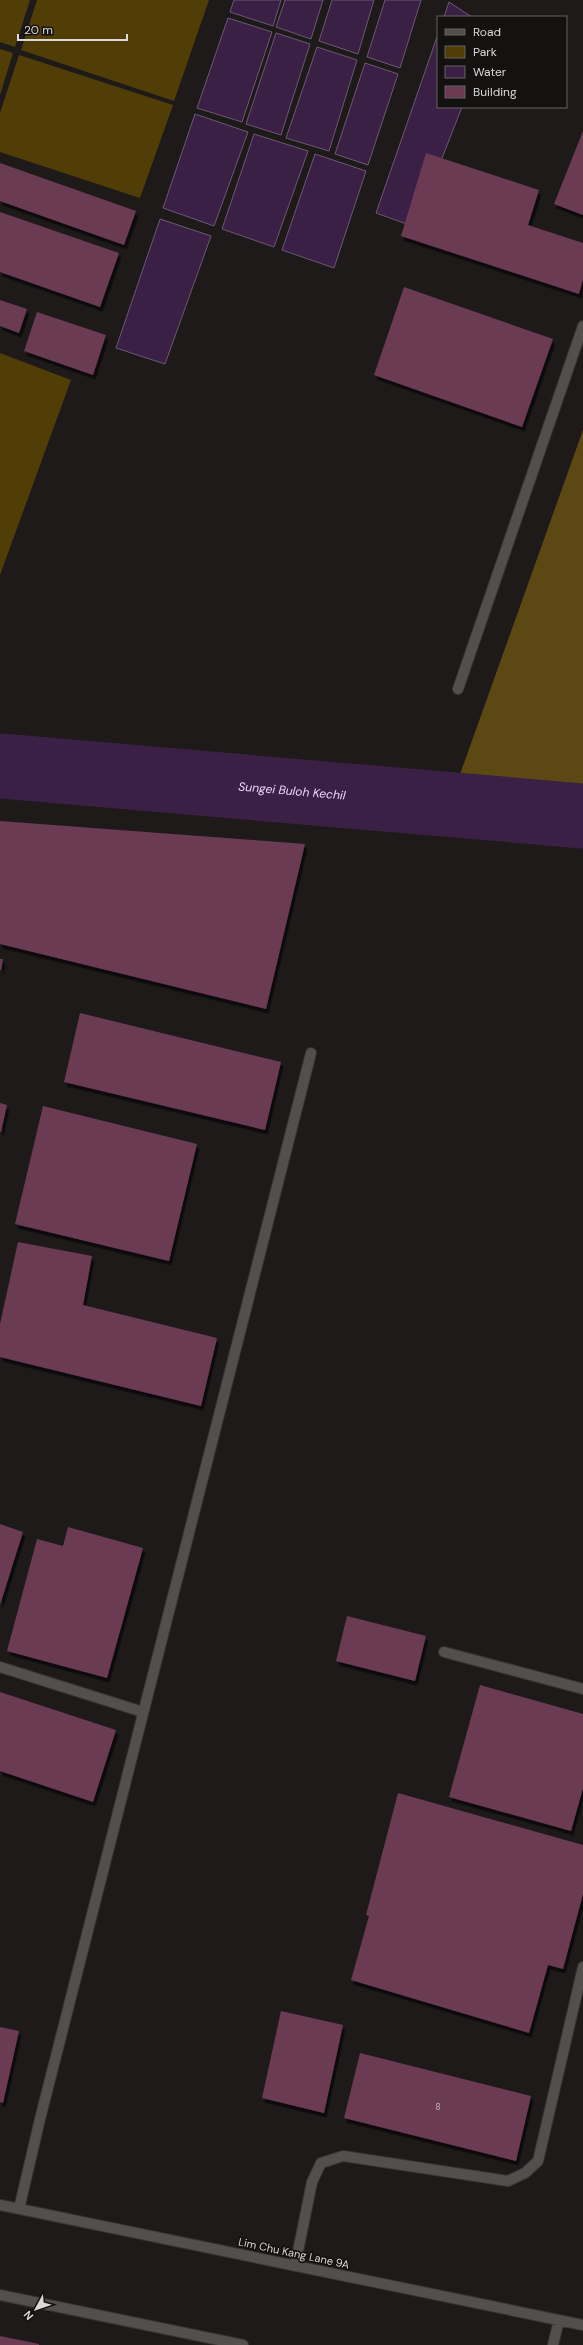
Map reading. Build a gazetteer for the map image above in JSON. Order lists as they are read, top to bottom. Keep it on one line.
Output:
{"streets":{"street":["Lim Chu Kang Lane 9A"]},"water":["Sungei Buloh Kechil"],"house_numbers":["8"],"legend":["Road","Park","Water","Building"],"scale_bar":"20 m","north":"bottom left"}
